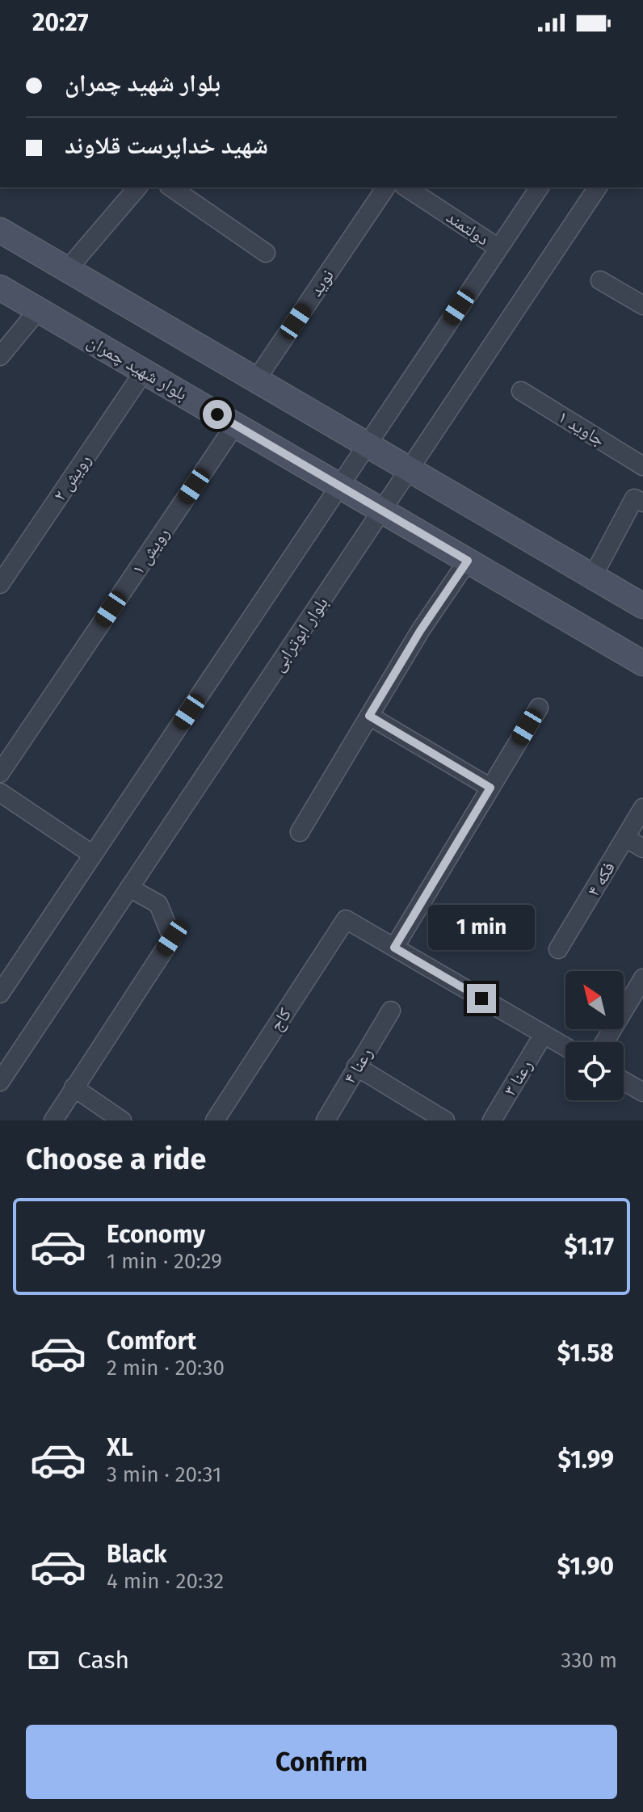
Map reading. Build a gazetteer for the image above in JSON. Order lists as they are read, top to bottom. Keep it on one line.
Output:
{"streets":{"main road":["بلوار شهید چمران"],"street":["دولتمند","نوید","جاوید ۱","رویش ۲","رویش ۱","بلوار ابوترابی","فکه ۴","کاج","رعنا ۴","رعنا ۳"]},"crossings":[["بلوار شهید چمران","رویش ۲"],["بلوار شهید چمران","رویش ۱"],["بلوار شهید چمران","بلوار ابوترابی"]],"north":"top left","page":{"status":"20:27","banner":["بلوار شهید چمران","شهید خداپرست قلاوند"],"bubble":"1 min","heading":"Choose a ride","list":[{"name":"Economy","note":"1 min · 20:29","value":"$1.17"},{"name":"Comfort","note":"2 min · 20:30","value":"$1.58"},{"name":"XL","note":"3 min · 20:31","value":"$1.99"},{"name":"Black","note":"4 min · 20:32","value":"$1.90"}],"pay":["Cash","330 m"],"buttons":"Confirm"}}
